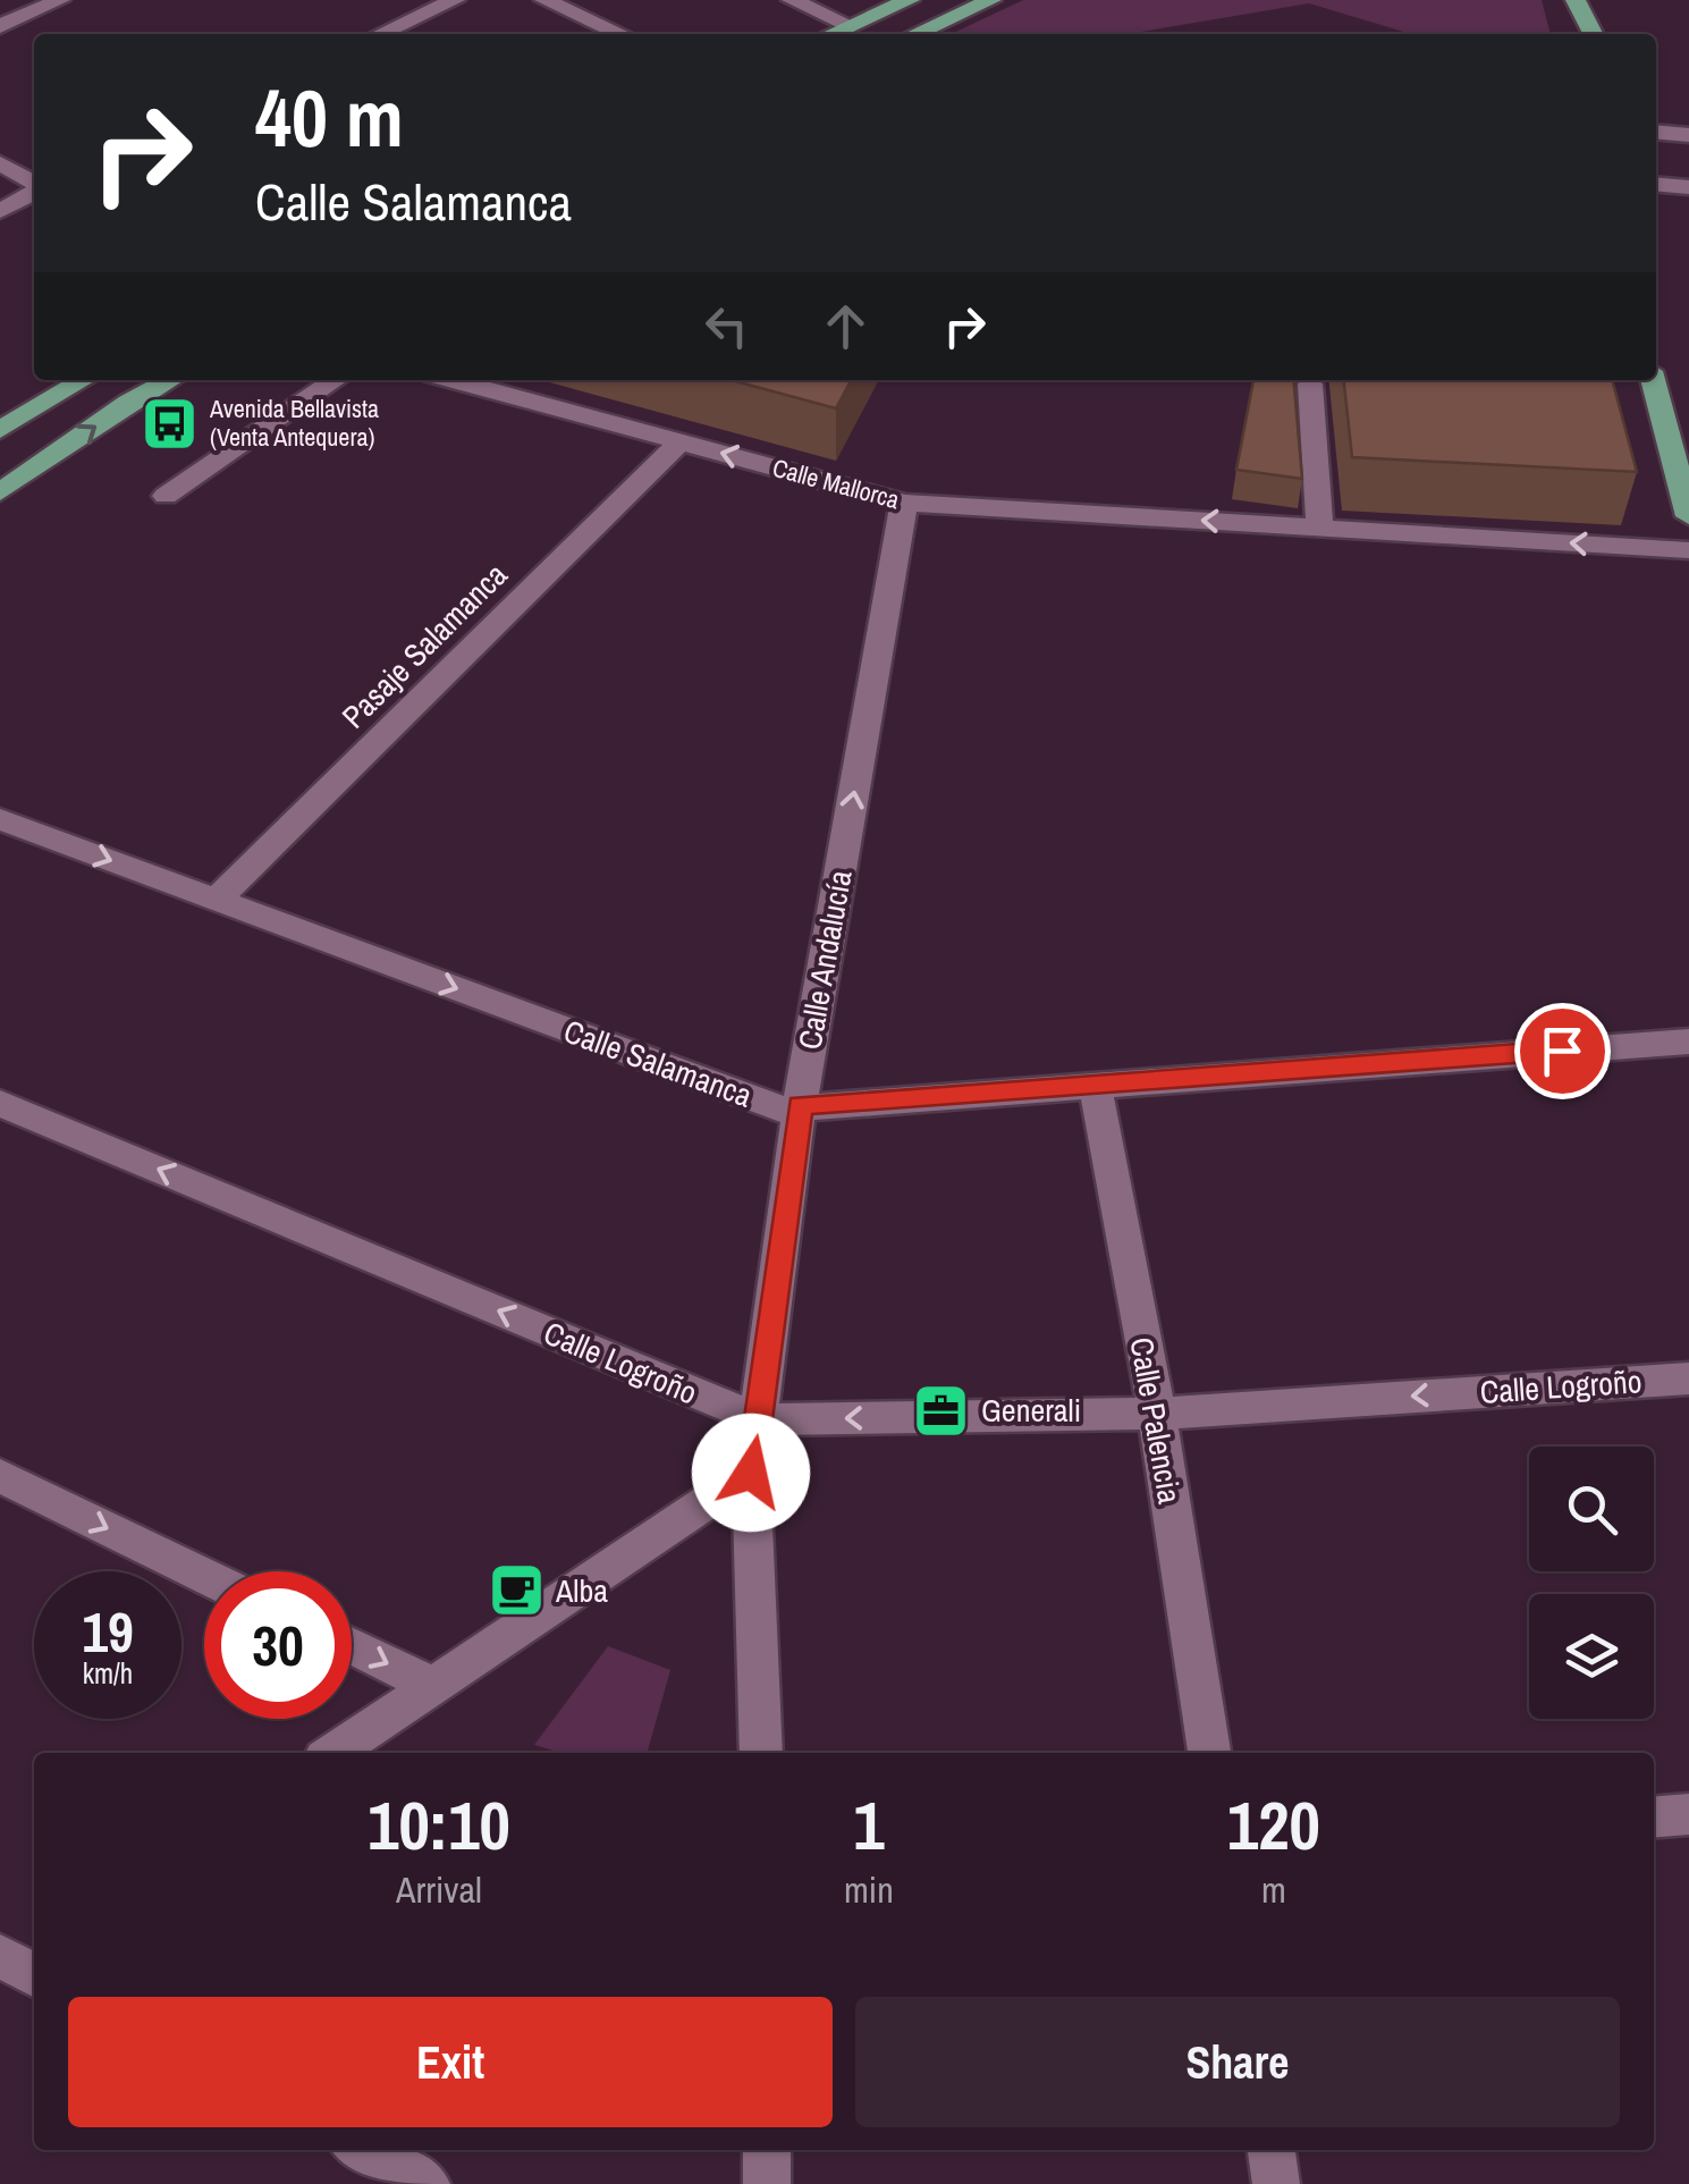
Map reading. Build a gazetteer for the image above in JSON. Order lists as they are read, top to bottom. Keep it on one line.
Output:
{"streets":{"street":["Calle Mallorca","Pasaje Salamanca","Calle Andalucía","Calle Salamanca","Calle Logroño","Calle Palencia"]},"crossings":[["Calle Mallorca","Pasaje Salamanca"],["Calle Mallorca","Calle Andalucía"],["Pasaje Salamanca","Calle Salamanca"],["Calle Andalucía","Calle Salamanca"],["Calle Andalucía","Calle Logroño"],["Calle Salamanca","Calle Palencia"],["Calle Logroño","Calle Palencia"]],"one_way":["Calle Mallorca","Calle Andalucía","Calle Salamanca","Calle Logroño"],"places":{"bus stop":["Avenida Bellavista (Venta Antequera)"],"office":["Generali"],"cafe":["Alba"]},"page":{"turn":["40 m","Calle Salamanca"],"speed":"19 km/h","limit":"30","eta":["10:10","Arrival","1","min","120","m"],"buttons":["Exit","Share"]}}
